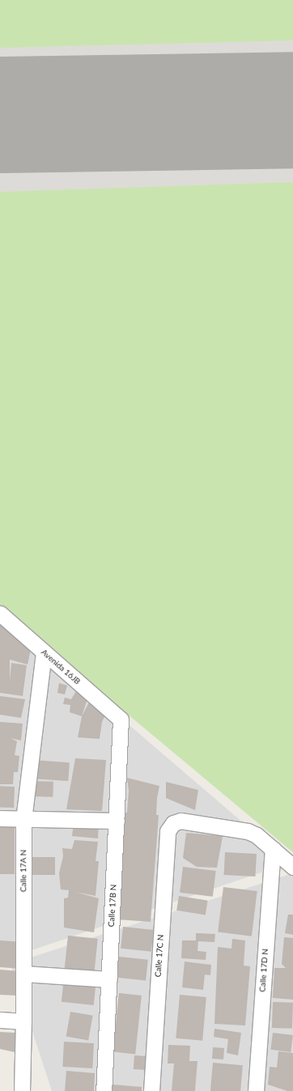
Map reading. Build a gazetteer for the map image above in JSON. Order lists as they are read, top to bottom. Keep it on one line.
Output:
{"streets":{"street":["Avenida 16JB","Calle 17A N","Calle 17B N","Calle 17C N","Calle 17D N"]},"crossings":[["Avenida 16JB","Calle 17A N"],["Avenida 16JB","Calle 17B N"],["Calle 17C N","Calle 17D N"]]}
